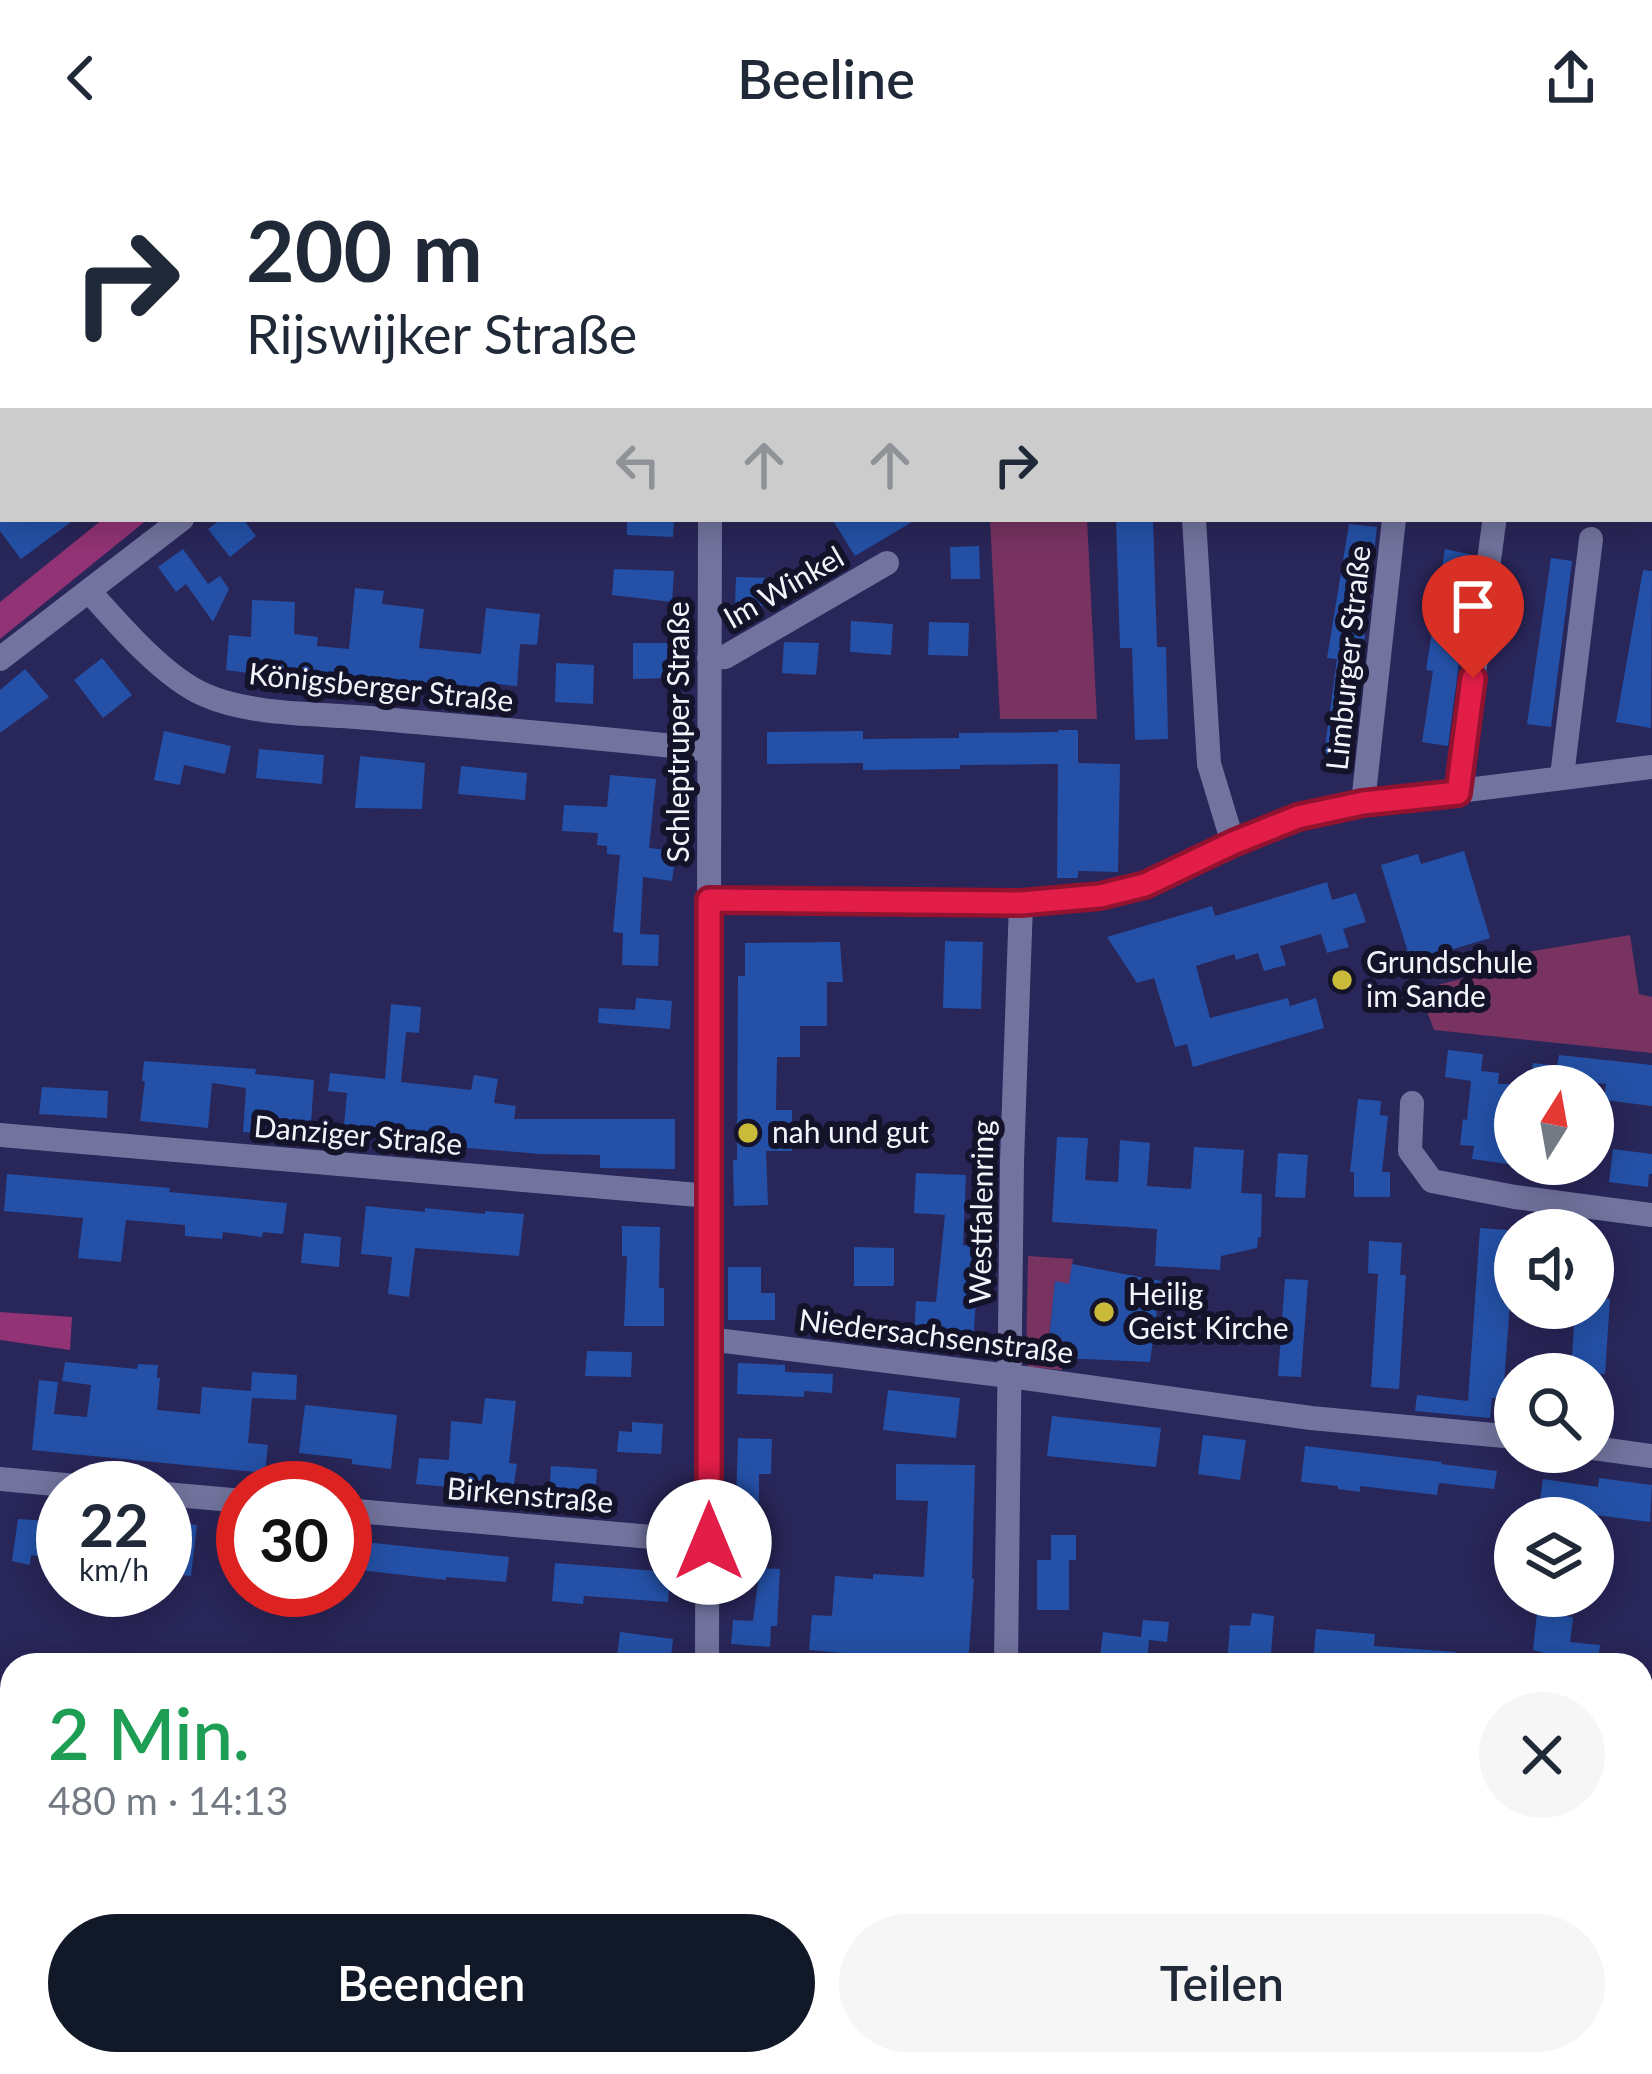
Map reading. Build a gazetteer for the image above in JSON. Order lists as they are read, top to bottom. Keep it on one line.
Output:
{"streets":{"street":["Im Winkel","Limburger Straße","Königsberger Straße","Schleptruper Straße","Danziger Straße","Westfalenring","Niedersachsenstraße","Birkenstraße"]},"crossings":[["Im Winkel","Schleptruper Straße"],["Königsberger Straße","Schleptruper Straße"],["Schleptruper Straße","Danziger Straße"],["Schleptruper Straße","Niedersachsenstraße"],["Schleptruper Straße","Birkenstraße"],["Westfalenring","Niedersachsenstraße"]],"places":["Grundschule im Sande","nah und gut","Heilig Geist Kirche"],"north":"top","page":{"header":"Beeline","turn":["200 m","Rijswijker Straße"],"speed":"22 km/h","limit":"30","heading":["2 Min.","480 m · 14:13"],"buttons":["Beenden","Teilen"]}}
